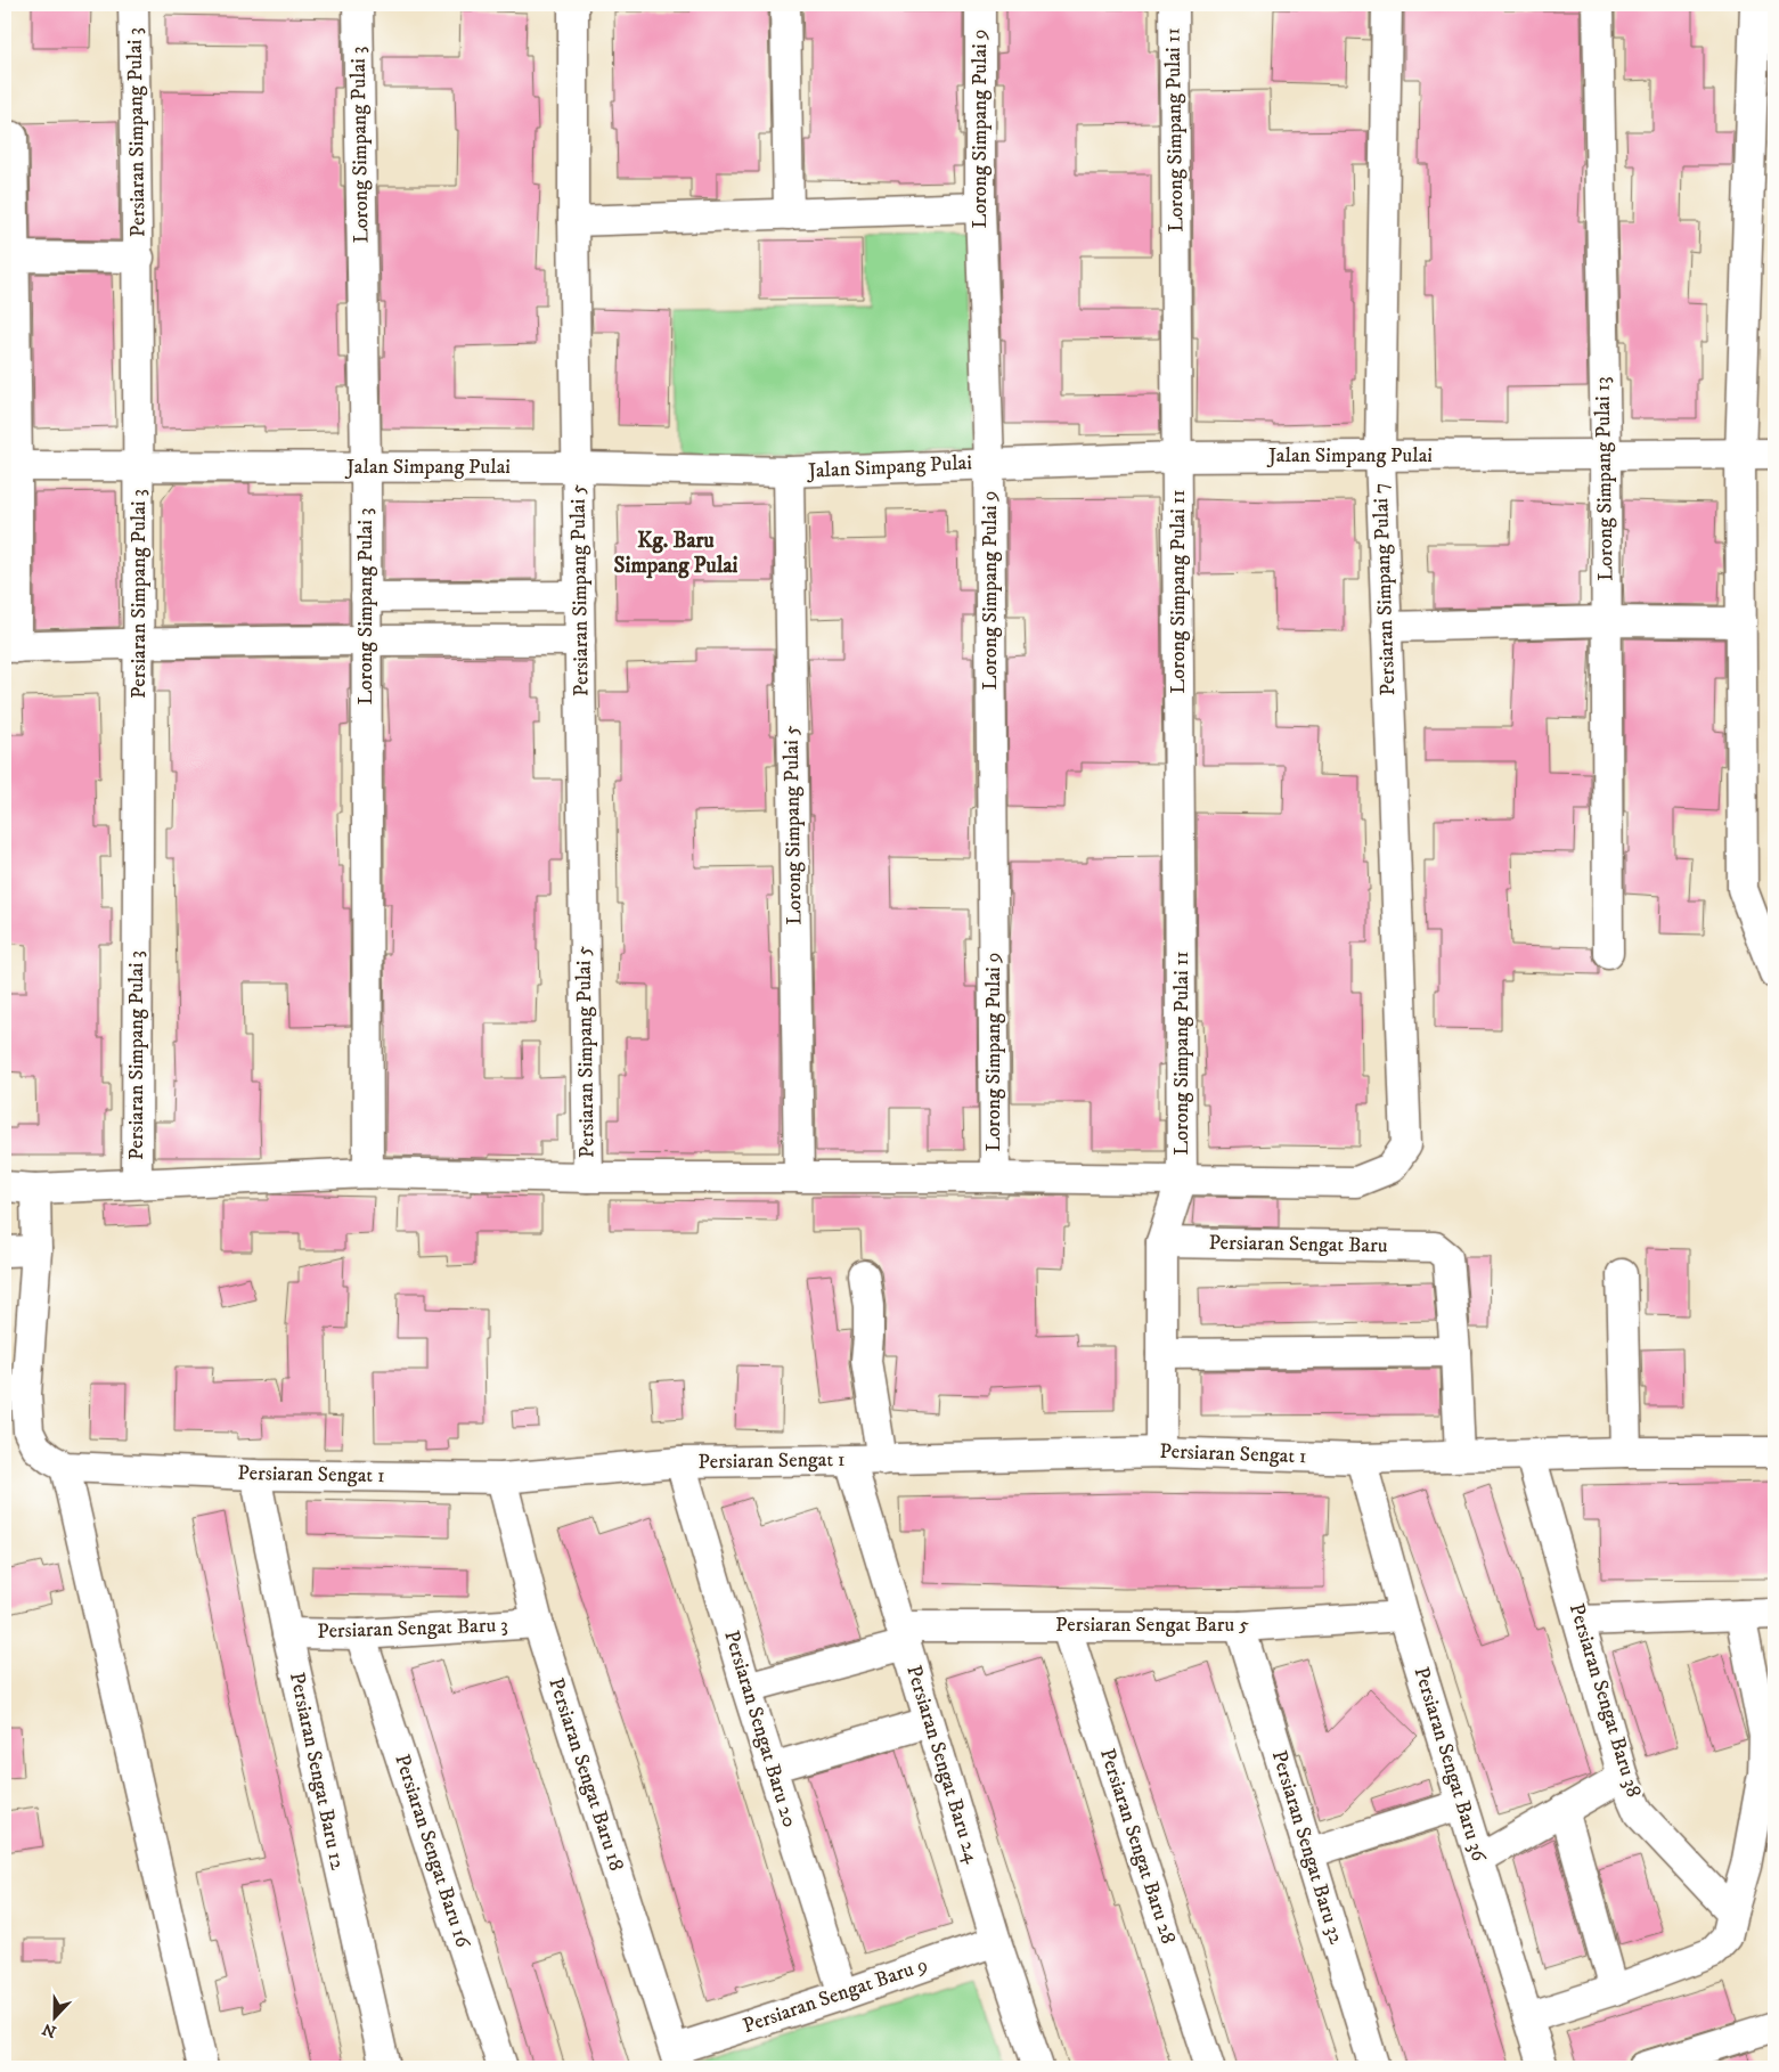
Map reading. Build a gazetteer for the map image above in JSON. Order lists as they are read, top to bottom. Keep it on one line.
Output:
{"streets":{"street":["Lorong Simpang Pulai 9","Lorong Simpang Pulai 11","Persiaran Simpang Pulai 3","Lorong Simpang Pulai 3","Jalan Simpang Pulai","Lorong Simpang Pulai 13","Persiaran Simpang Pulai 7","Persiaran Simpang Pulai 5","Lorong Simpang Pulai 5","Persiaran Sengat Baru","Persiaran Sengat 1","Persiaran Sengat Baru 5","Persiaran Sengat Baru 3","Persiaran Sengat Baru 38","Persiaran Sengat Baru 20","Persiaran Sengat Baru 24","Persiaran Sengat Baru 36","Persiaran Sengat Baru 12","Persiaran Sengat Baru 18","Persiaran Sengat Baru 28","Persiaran Sengat Baru 32","Persiaran Sengat Baru 16","Persiaran Sengat Baru 9"]},"crossings":[["Lorong Simpang Pulai 9","Jalan Simpang Pulai"],["Lorong Simpang Pulai 11","Jalan Simpang Pulai"],["Lorong Simpang Pulai 11","Persiaran Simpang Pulai 7"],["Lorong Simpang Pulai 11","Persiaran Sengat Baru"],["Lorong Simpang Pulai 11","Persiaran Sengat 1"],["Persiaran Simpang Pulai 3","Jalan Simpang Pulai"],["Lorong Simpang Pulai 3","Jalan Simpang Pulai"],["Jalan Simpang Pulai","Lorong Simpang Pulai 13"],["Jalan Simpang Pulai","Persiaran Simpang Pulai 7"],["Jalan Simpang Pulai","Persiaran Simpang Pulai 5"],["Jalan Simpang Pulai","Lorong Simpang Pulai 5"],["Persiaran Sengat 1","Persiaran Sengat Baru 38"],["Persiaran Sengat 1","Persiaran Sengat Baru 20"],["Persiaran Sengat 1","Persiaran Sengat Baru 24"],["Persiaran Sengat 1","Persiaran Sengat Baru 36"],["Persiaran Sengat 1","Persiaran Sengat Baru 12"],["Persiaran Sengat 1","Persiaran Sengat Baru 18"],["Persiaran Sengat Baru 5","Persiaran Sengat Baru 20"],["Persiaran Sengat Baru 5","Persiaran Sengat Baru 24"],["Persiaran Sengat Baru 5","Persiaran Sengat Baru 36"],["Persiaran Sengat Baru 5","Persiaran Sengat Baru 28"],["Persiaran Sengat Baru 5","Persiaran Sengat Baru 32"],["Persiaran Sengat Baru 3","Persiaran Sengat Baru 12"],["Persiaran Sengat Baru 3","Persiaran Sengat Baru 18"],["Persiaran Sengat Baru 3","Persiaran Sengat Baru 16"],["Persiaran Sengat Baru 20","Persiaran Sengat Baru 9"],["Persiaran Sengat Baru 24","Persiaran Sengat Baru 9"],["Persiaran Sengat Baru 18","Persiaran Sengat Baru 9"]],"districts":["Kg. Baru Simpang Pulai"],"north":"bottom"}
